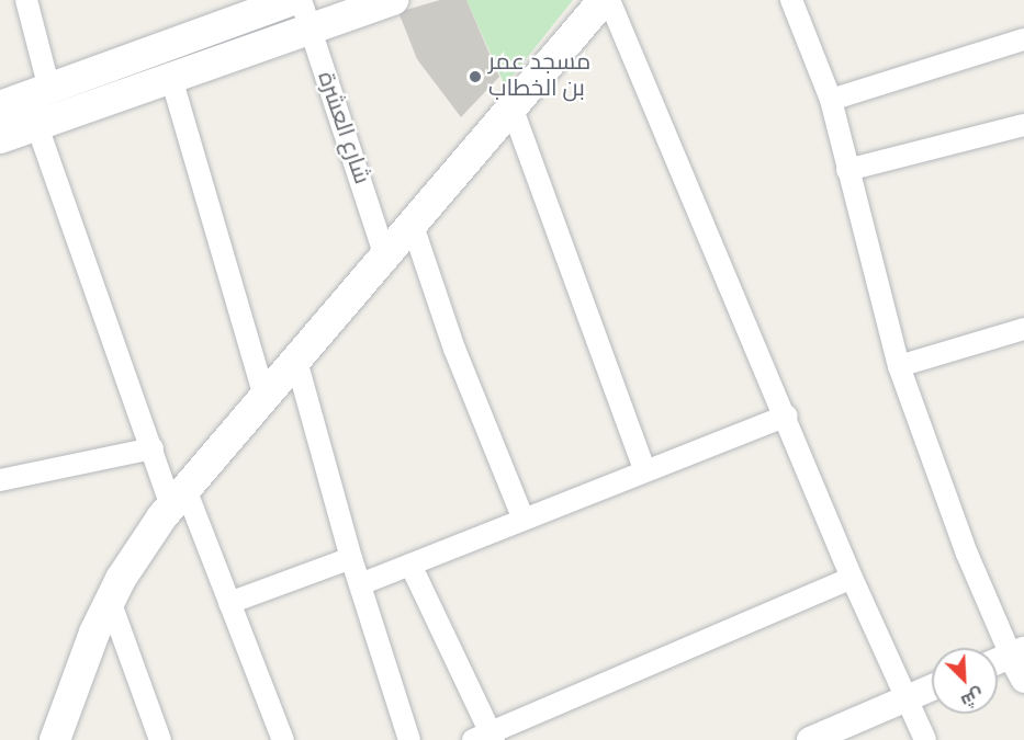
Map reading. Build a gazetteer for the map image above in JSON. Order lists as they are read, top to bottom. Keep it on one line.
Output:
{"streets":{"street":["شارع العشرة"]},"places":["مسجد عمر بن الخطاب"],"north":"bottom right"}
